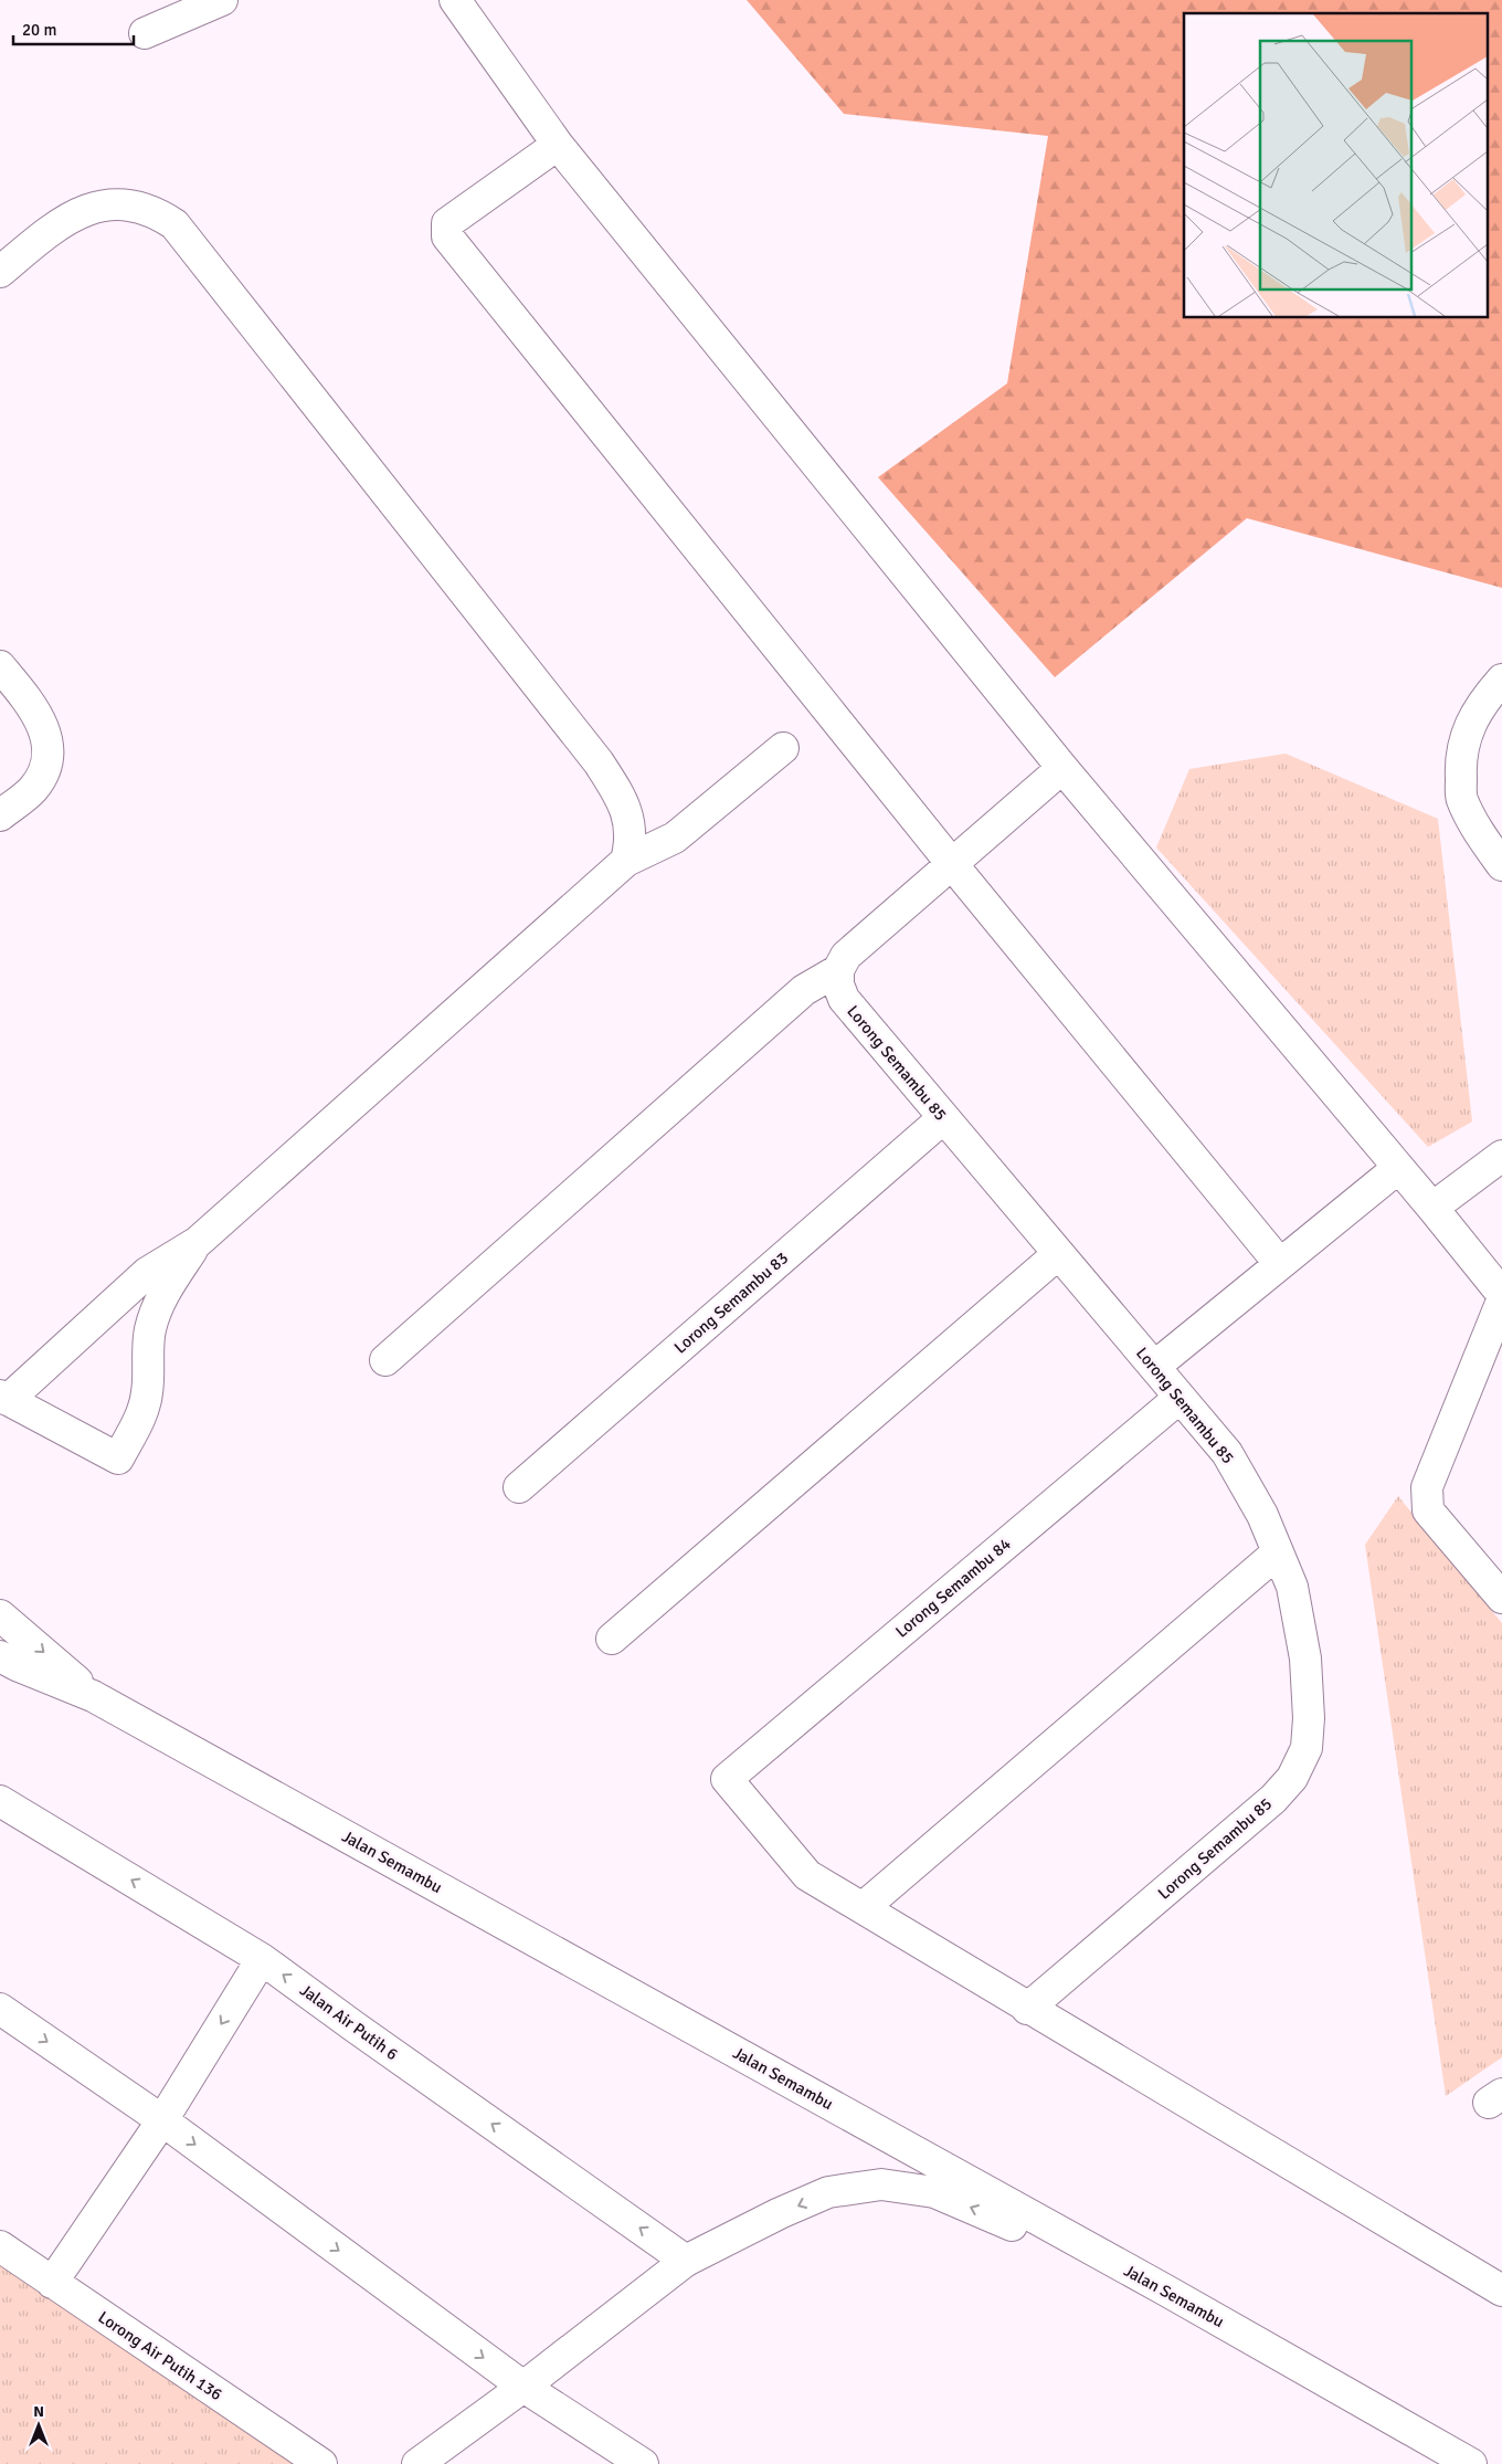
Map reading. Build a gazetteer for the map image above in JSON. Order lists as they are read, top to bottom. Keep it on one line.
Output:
{"streets":{"street":["Lorong Semambu 85","Lorong Semambu 83","Lorong Semambu 84","Jalan Semambu","Jalan Air Putih 6","Lorong Air Putih 136"]},"crossings":[["Lorong Semambu 85","Lorong Semambu 83"],["Lorong Semambu 85","Lorong Semambu 84"]],"scale_bar":"20 m","north":"top"}
